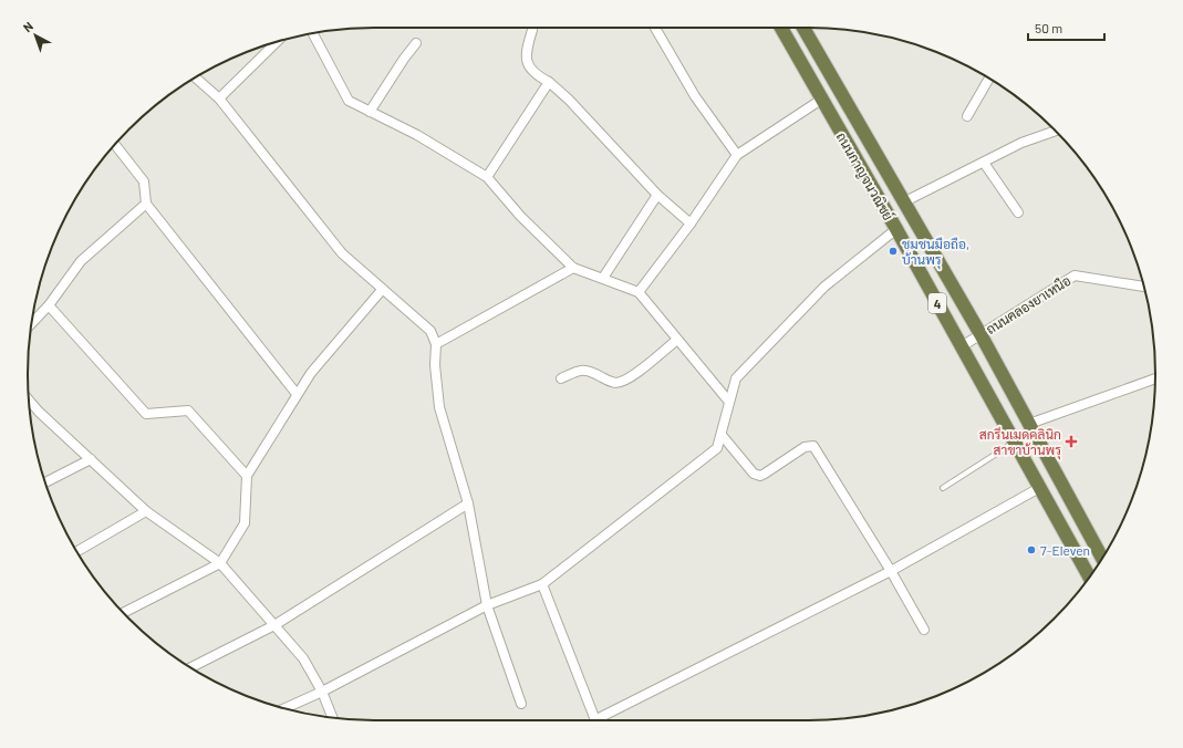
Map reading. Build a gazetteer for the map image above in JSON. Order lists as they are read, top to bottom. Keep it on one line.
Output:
{"streets":{"highway":["ถนนกาญจนวณิชย์","4"],"street":["ถนนคลองยาเหนือ"]},"crossings":[["ถนนกาญจนวณิชย์","ถนนคลองยาเหนือ"]],"places":{"other":["ชุมชนมือถือ, บ้านพรุ","7-Eleven"],"health":["สกรีนเมดคลินิก สาขาบ้านพรุ"]},"scale_bar":"50 m","north":"top left"}
